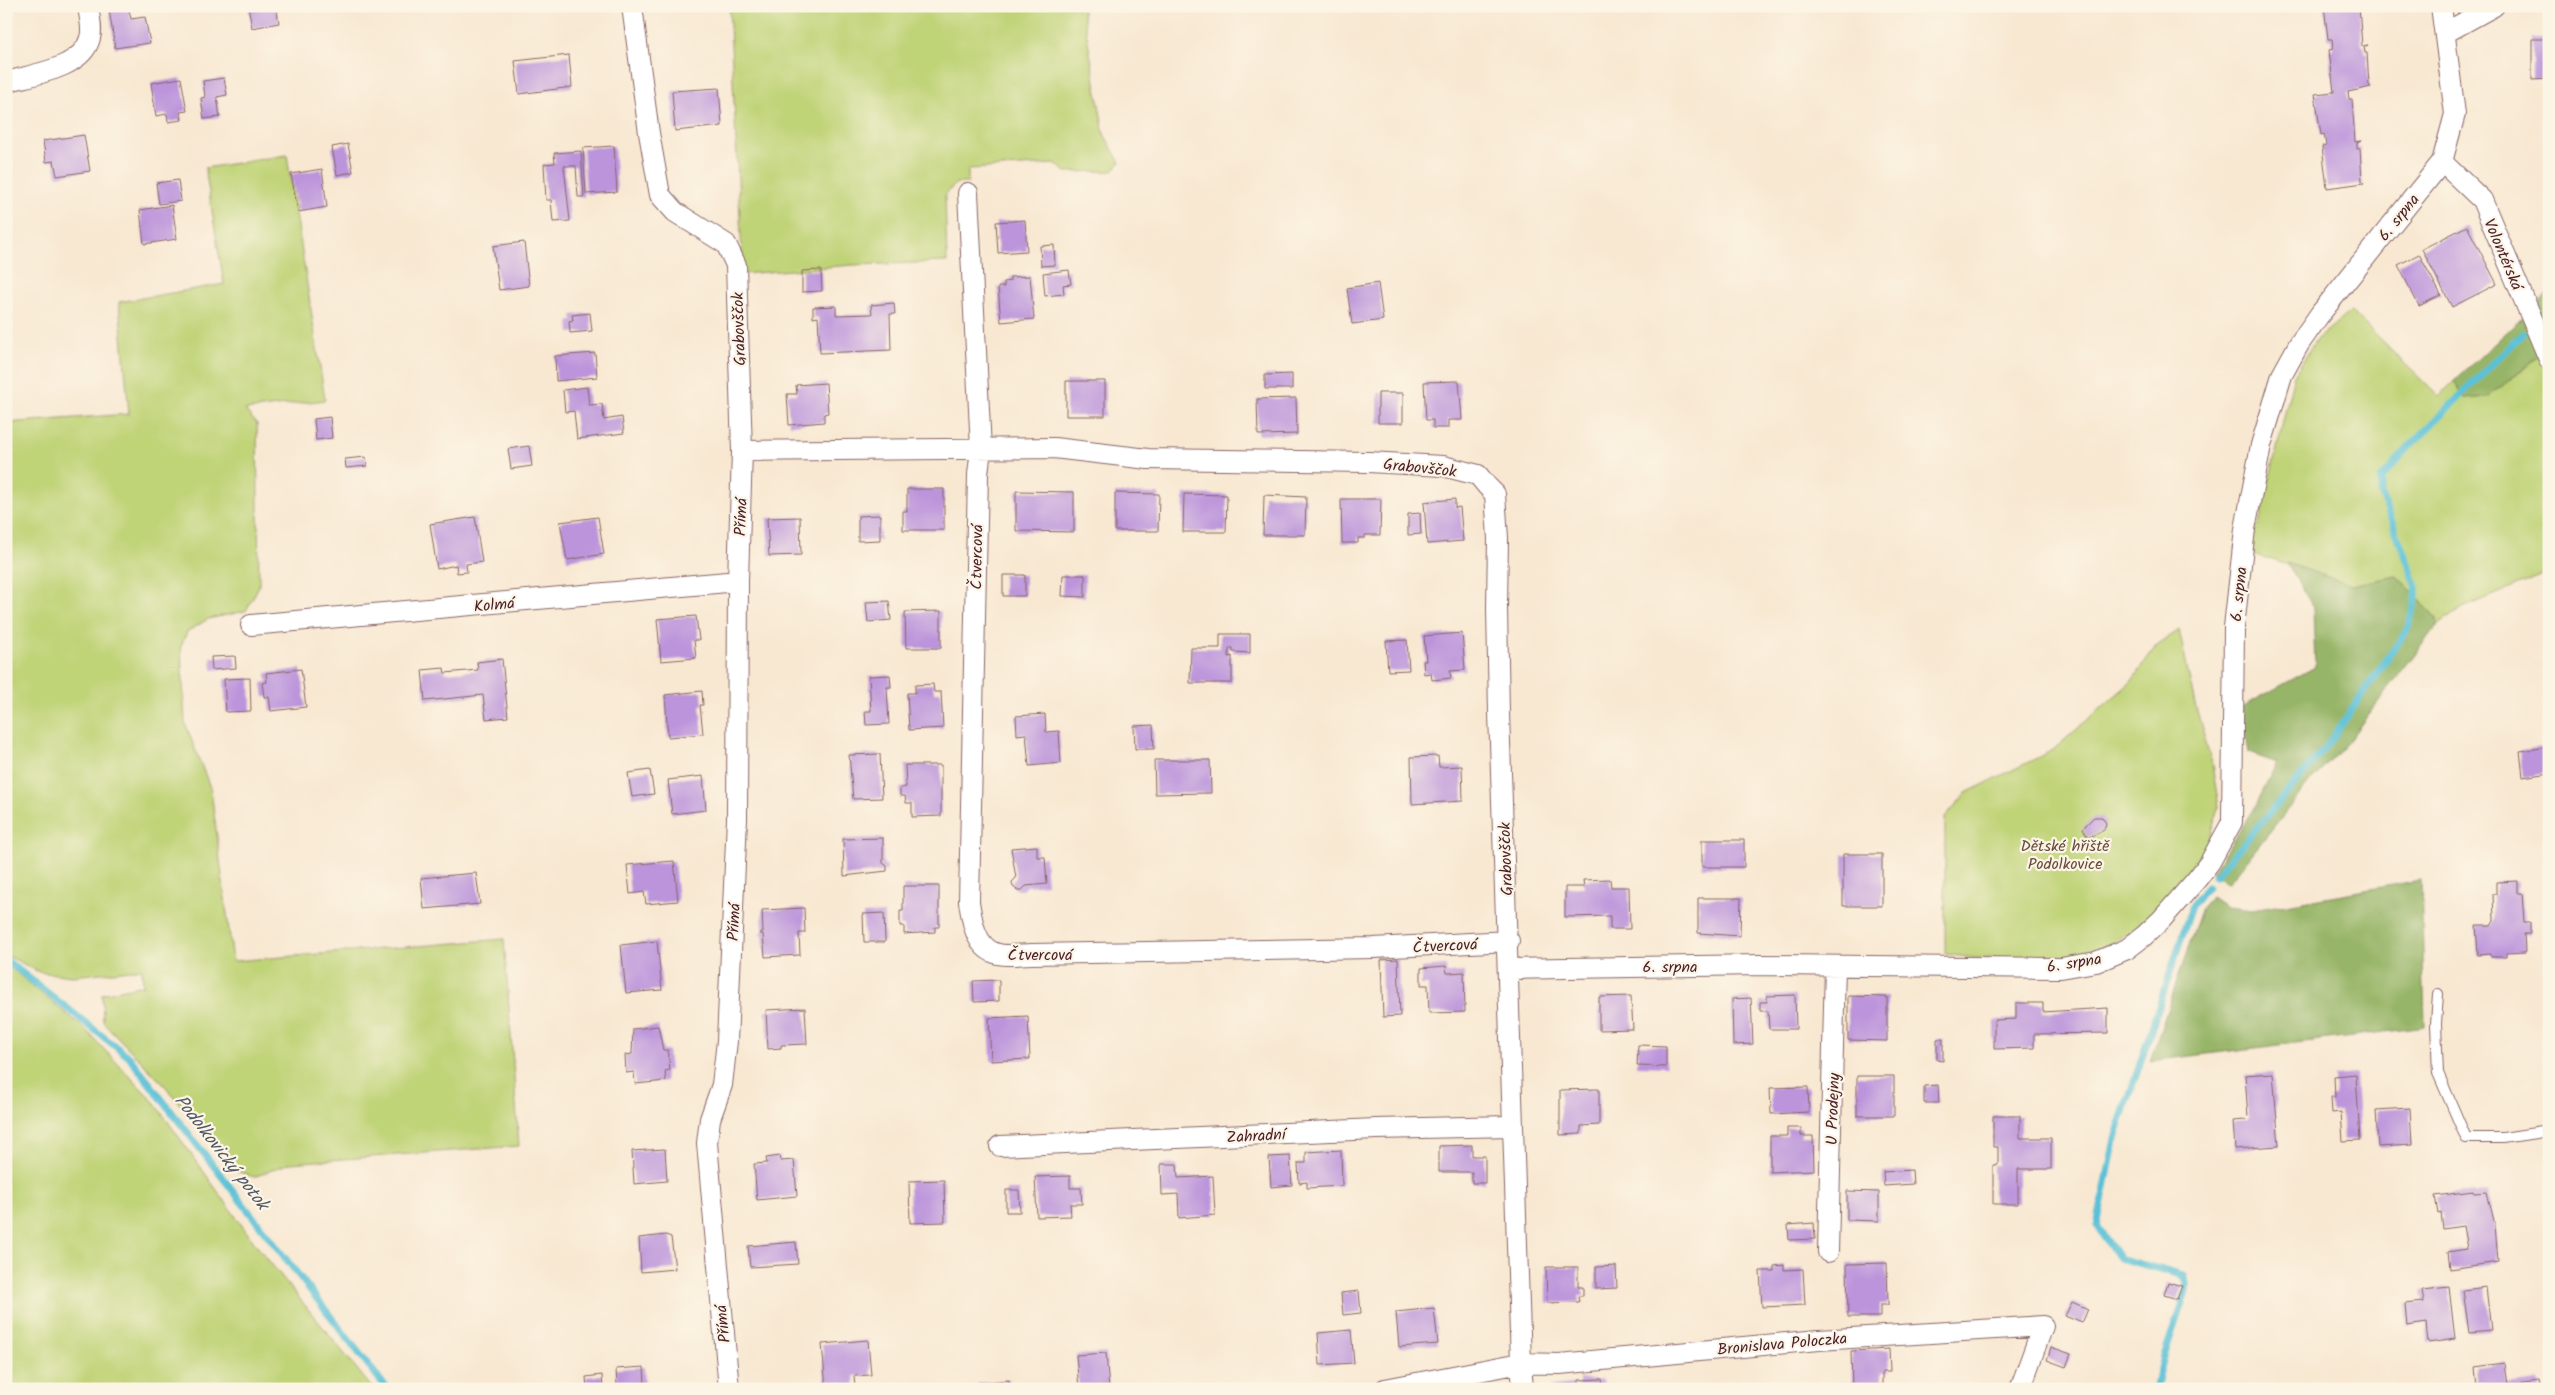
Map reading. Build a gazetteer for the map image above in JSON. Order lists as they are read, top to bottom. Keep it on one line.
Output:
{"streets":{"street":["6. srpna","Volontérská","Grabovščok","Přímá","Čtvercová","Kolmá","U Prodejny","Zahradní","Bronislava Poloczka"]},"crossings":[["6. srpna","Volontérská"],["6. srpna","Grabovščok"],["6. srpna","U Prodejny"],["Grabovščok","Přímá"],["Grabovščok","Čtvercová"],["Přímá","Kolmá"]],"water":["Podolkovický potok"],"parks":["Dětské hřiště Podolkovice"]}
